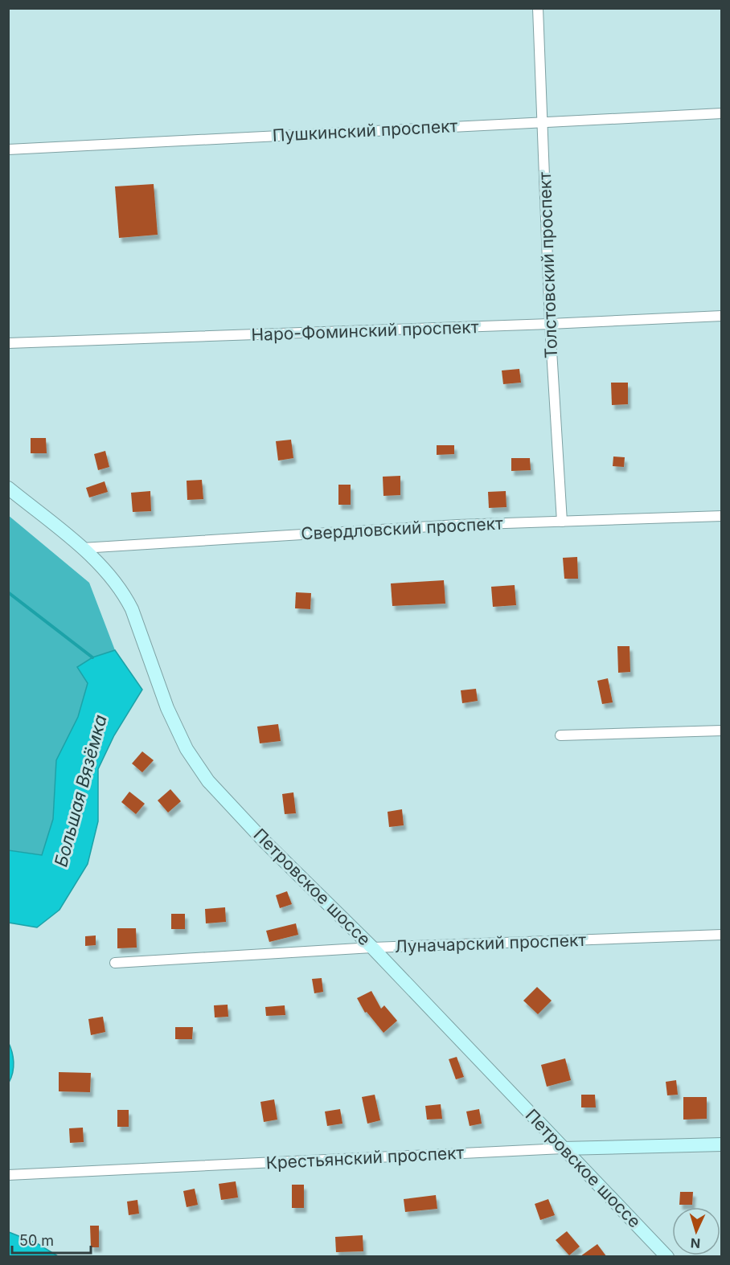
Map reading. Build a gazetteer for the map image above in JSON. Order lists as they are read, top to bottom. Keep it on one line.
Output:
{"streets":{"street":["Пушкинский проспект","Толстовский проспект","Наро-Фоминский проспект","Свердловский проспект","Петровское шоссе","Луначарский проспект","Крестьянский проспект"]},"crossings":[["Пушкинский проспект","Толстовский проспект"],["Толстовский проспект","Наро-Фоминский проспект"],["Толстовский проспект","Свердловский проспект"],["Свердловский проспект","Петровское шоссе"],["Петровское шоссе","Луначарский проспект"],["Петровское шоссе","Крестьянский проспект"]],"water":["Большая Вязёмка"],"scale_bar":"50 m","north":"bottom"}
